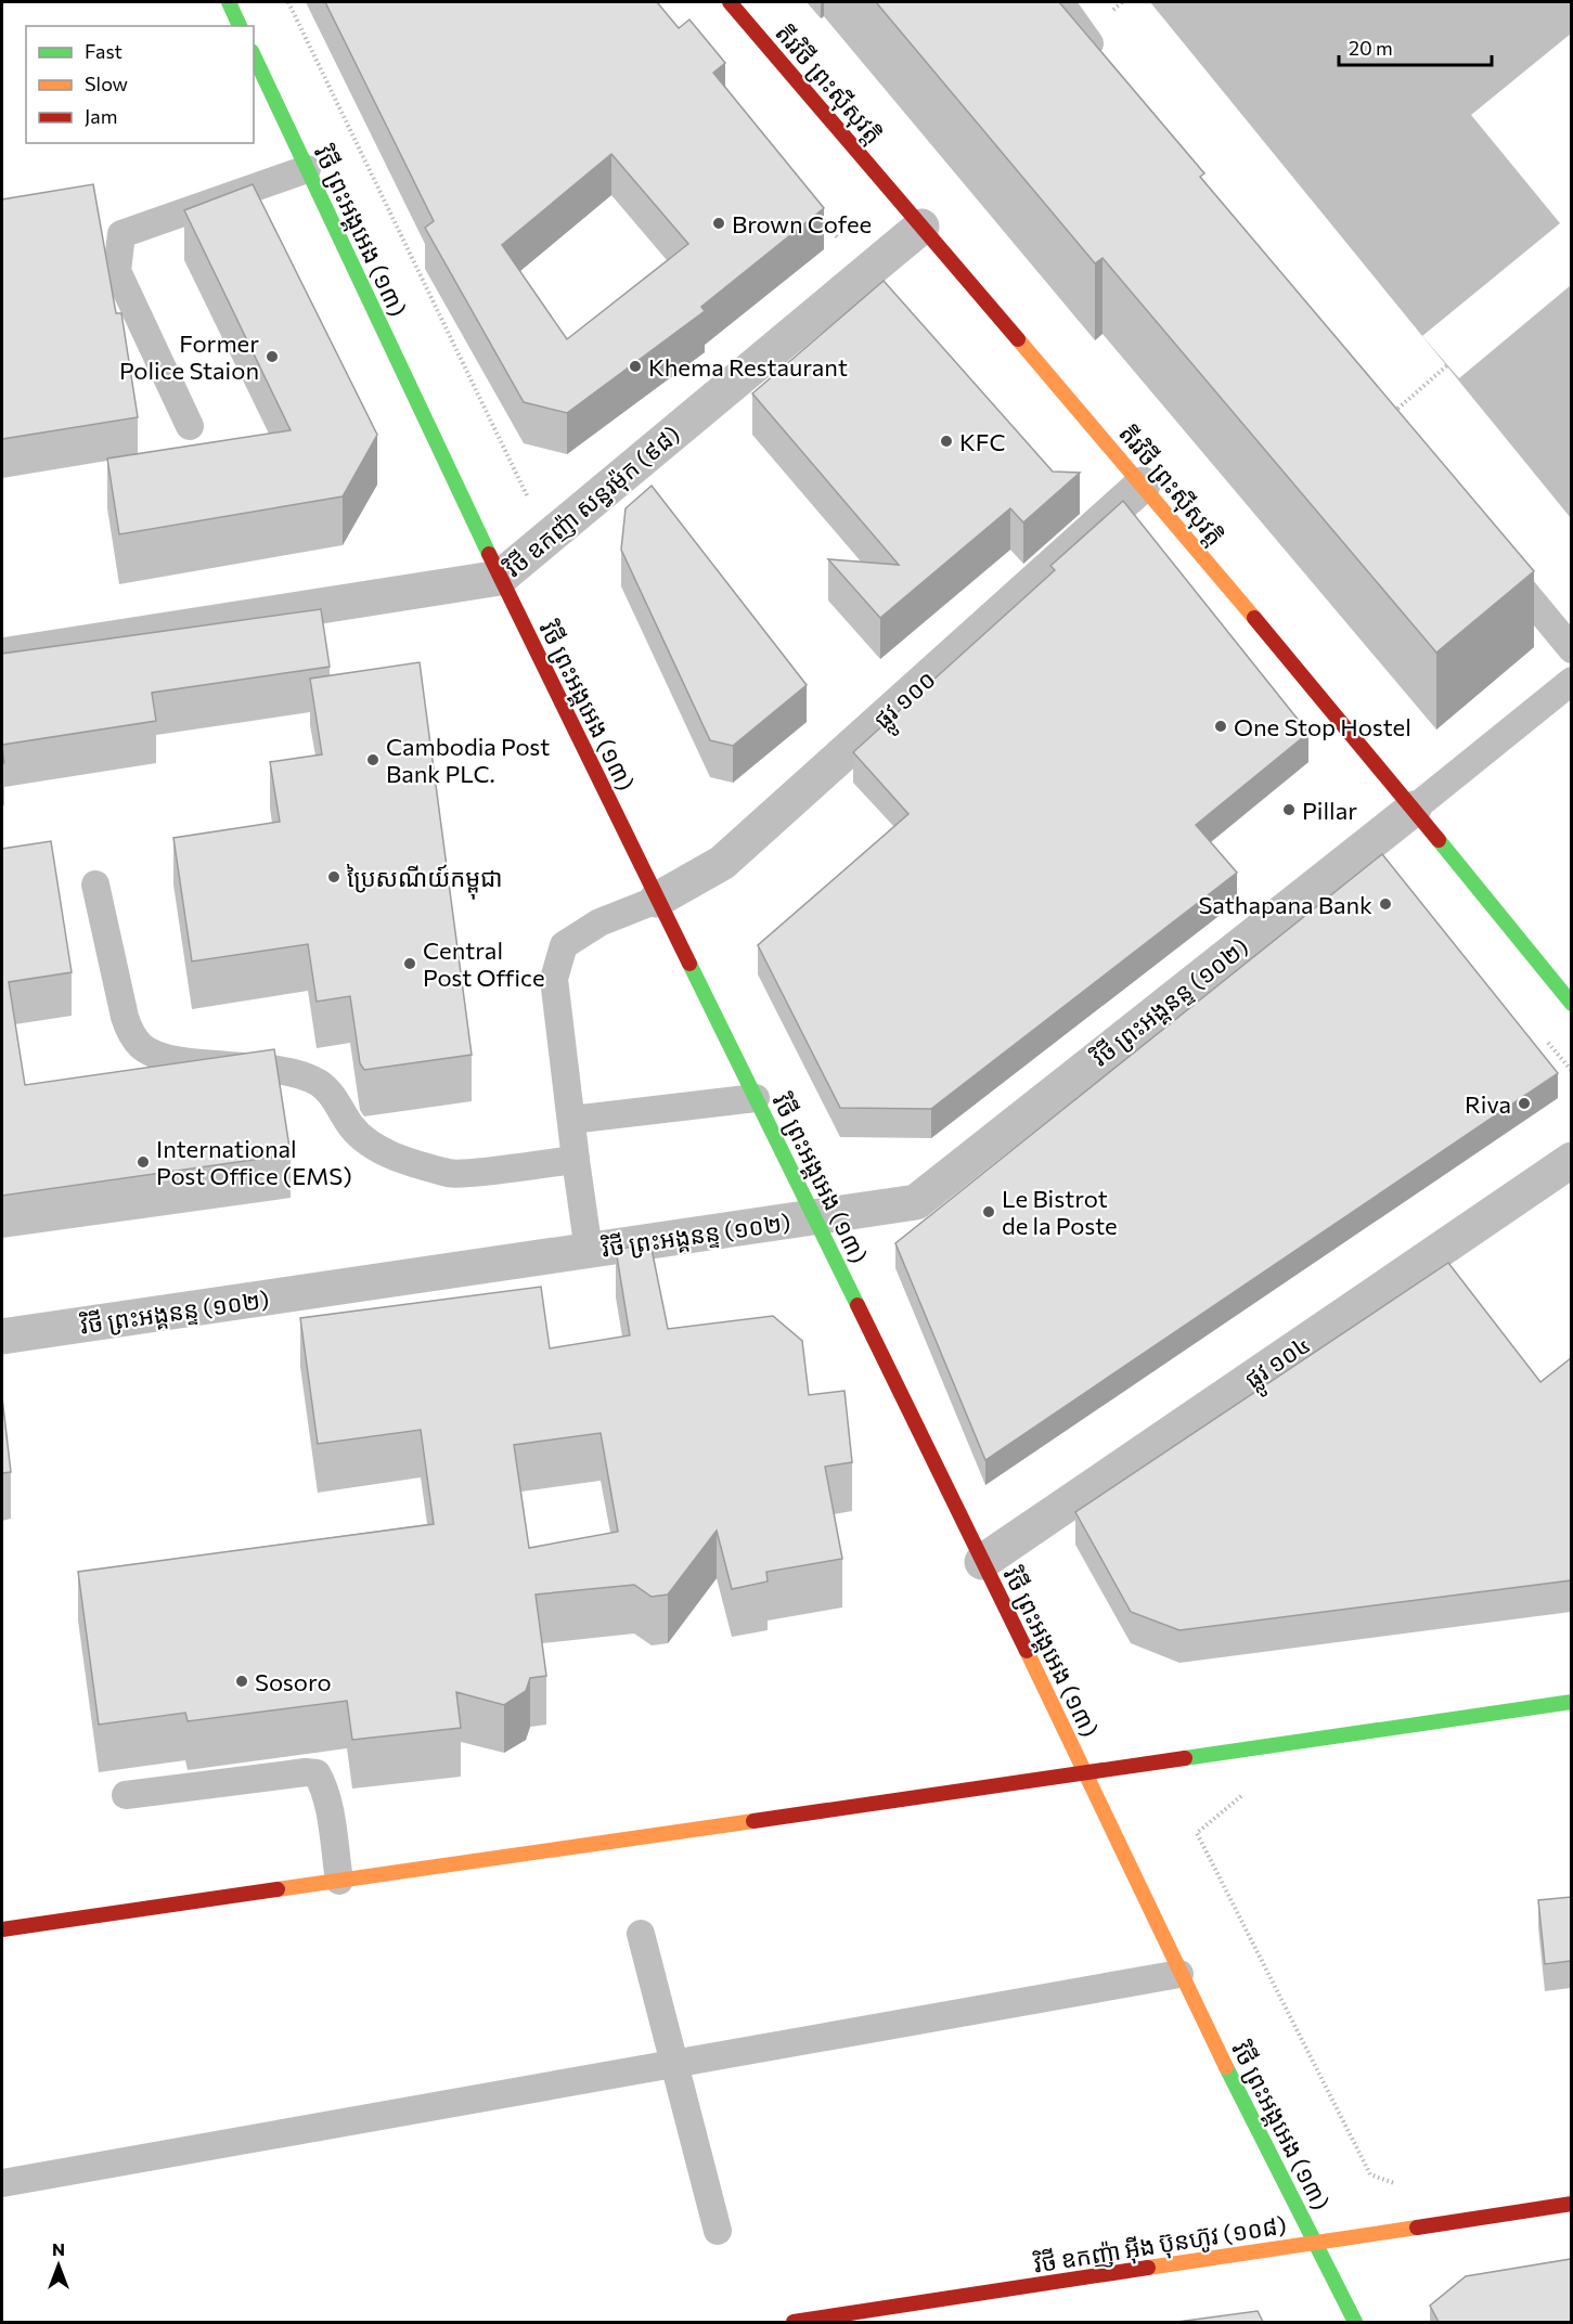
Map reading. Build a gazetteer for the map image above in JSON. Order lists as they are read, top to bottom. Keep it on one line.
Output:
{"streets":{"street":["តីរវិថី ព្រះស៊ីសុវត្តិ","វិថី ព្រះអង្គអេង (១៣)","វិថី ឧកញ៉ា សន្ធរម៉ុក (៩៨)","ផ្លូវ ១០០","វិថី ព្រះអង្គនន្ទ (១០២)","ផ្លូវ ១០៤","វិថី ឧកញ៉ា អ៊ីង ប៊ុនហ៊ូវ (១០៨)"]},"crossings":[["តីរវិថី ព្រះស៊ីសុវត្តិ","វិថី ឧកញ៉ា សន្ធរម៉ុក (៩៨)"],["តីរវិថី ព្រះស៊ីសុវត្តិ","ផ្លូវ ១០០"],["តីរវិថី ព្រះស៊ីសុវត្តិ","វិថី ព្រះអង្គនន្ទ (១០២)"],["វិថី ព្រះអង្គអេង (១៣)","វិថី ឧកញ៉ា សន្ធរម៉ុក (៩៨)"],["វិថី ព្រះអង្គអេង (១៣)","ផ្លូវ ១០០"],["វិថី ព្រះអង្គអេង (១៣)","វិថី ព្រះអង្គនន្ទ (១០២)"],["វិថី ព្រះអង្គអេង (១៣)","ផ្លូវ ១០៤"],["វិថី ព្រះអង្គអេង (១៣)","វិថី ឧកញ៉ា អ៊ីង ប៊ុនហ៊ូវ (១០៨)"]],"places":["Brown Cofee","Former Police Staion","Khema Restaurant","KFC","One Stop Hostel","Cambodia Post Bank PLC.","Pillar","ប្រៃសណីយ៍កម្ពុជា","Sathapana Bank","Central Post Office","Riva","International Post Office (EMS)","Le Bistrot de la Poste","Sosoro"],"legend":["Fast","Slow","Jam"],"scale_bar":"20 m","north":"top"}
